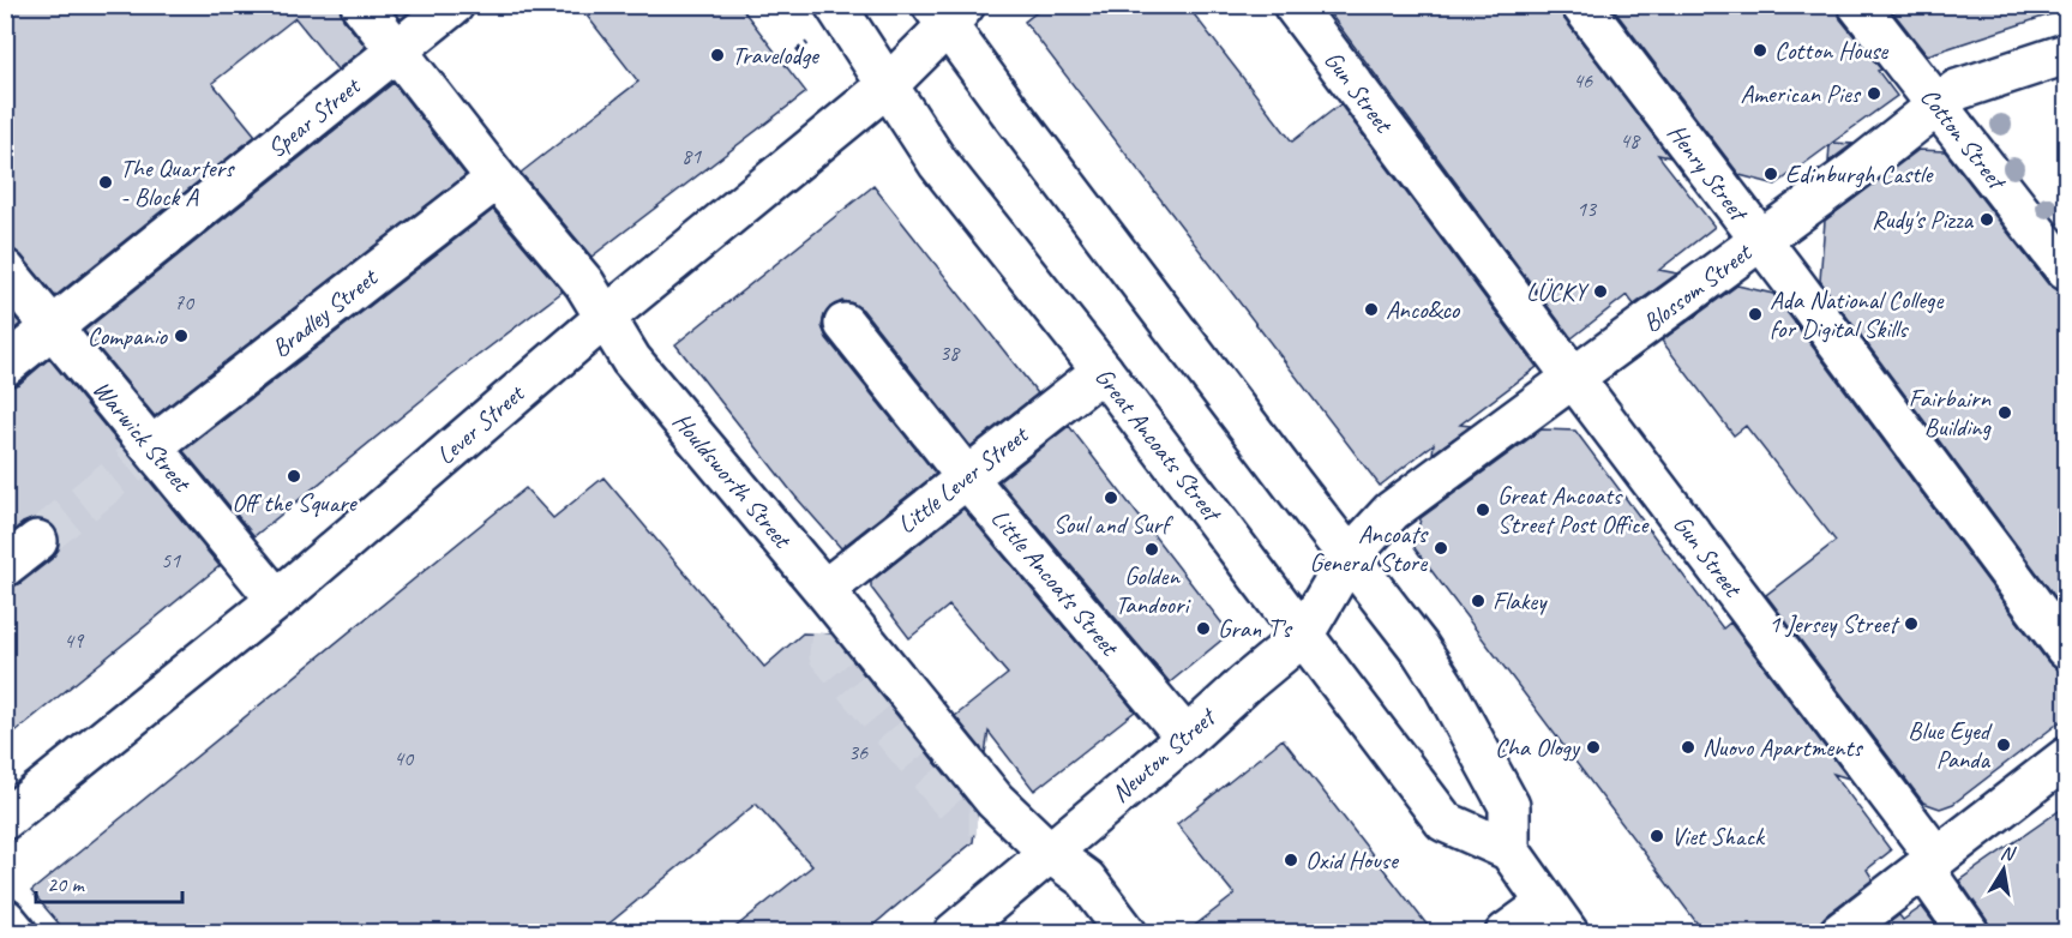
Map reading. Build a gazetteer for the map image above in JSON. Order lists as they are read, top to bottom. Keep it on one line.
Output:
{"streets":{"main road":["Gun Street","Spear Street","Cotton Street","Henry Street","Blossom Street","Bradley Street","Lever Street","Warwick Street","Great Ancoats Street","Houldsworth Street","Little Lever Street","Little Ancoats Street","Newton Street"]},"crossings":[["Gun Street","Blossom Street"],["Spear Street","Warwick Street"],["Spear Street","Houldsworth Street"],["Cotton Street","Blossom Street"],["Henry Street","Blossom Street"],["Blossom Street","Newton Street"],["Bradley Street","Warwick Street"],["Bradley Street","Houldsworth Street"],["Lever Street","Warwick Street"],["Lever Street","Great Ancoats Street"],["Lever Street","Houldsworth Street"],["Great Ancoats Street","Little Lever Street"],["Great Ancoats Street","Newton Street"],["Houldsworth Street","Little Lever Street"],["Houldsworth Street","Newton Street"],["Little Lever Street","Little Ancoats Street"],["Little Ancoats Street","Newton Street"]],"places":["Cotton House","Travelodge","American Pies","Edinburgh Castle","The Quarters - Block A","Rudy's Pizza","LÜCKY","Anco&co","Ada National College for Digital Skills","Companio","Fairbairn Building","Off the Square","Soul and Surf","Great Ancoats Street Post Office","Ancoats General Store","Golden Tandoori","Flakey","1 Jersey Street","Gran T's","Blue Eyed Panda","Cha Ology","Nuovo Apartments","Viet Shack","Oxid House"],"house_numbers":["46","48","81","13","70","38","51","49","36","40"],"scale_bar":"20 m","north":"top"}
